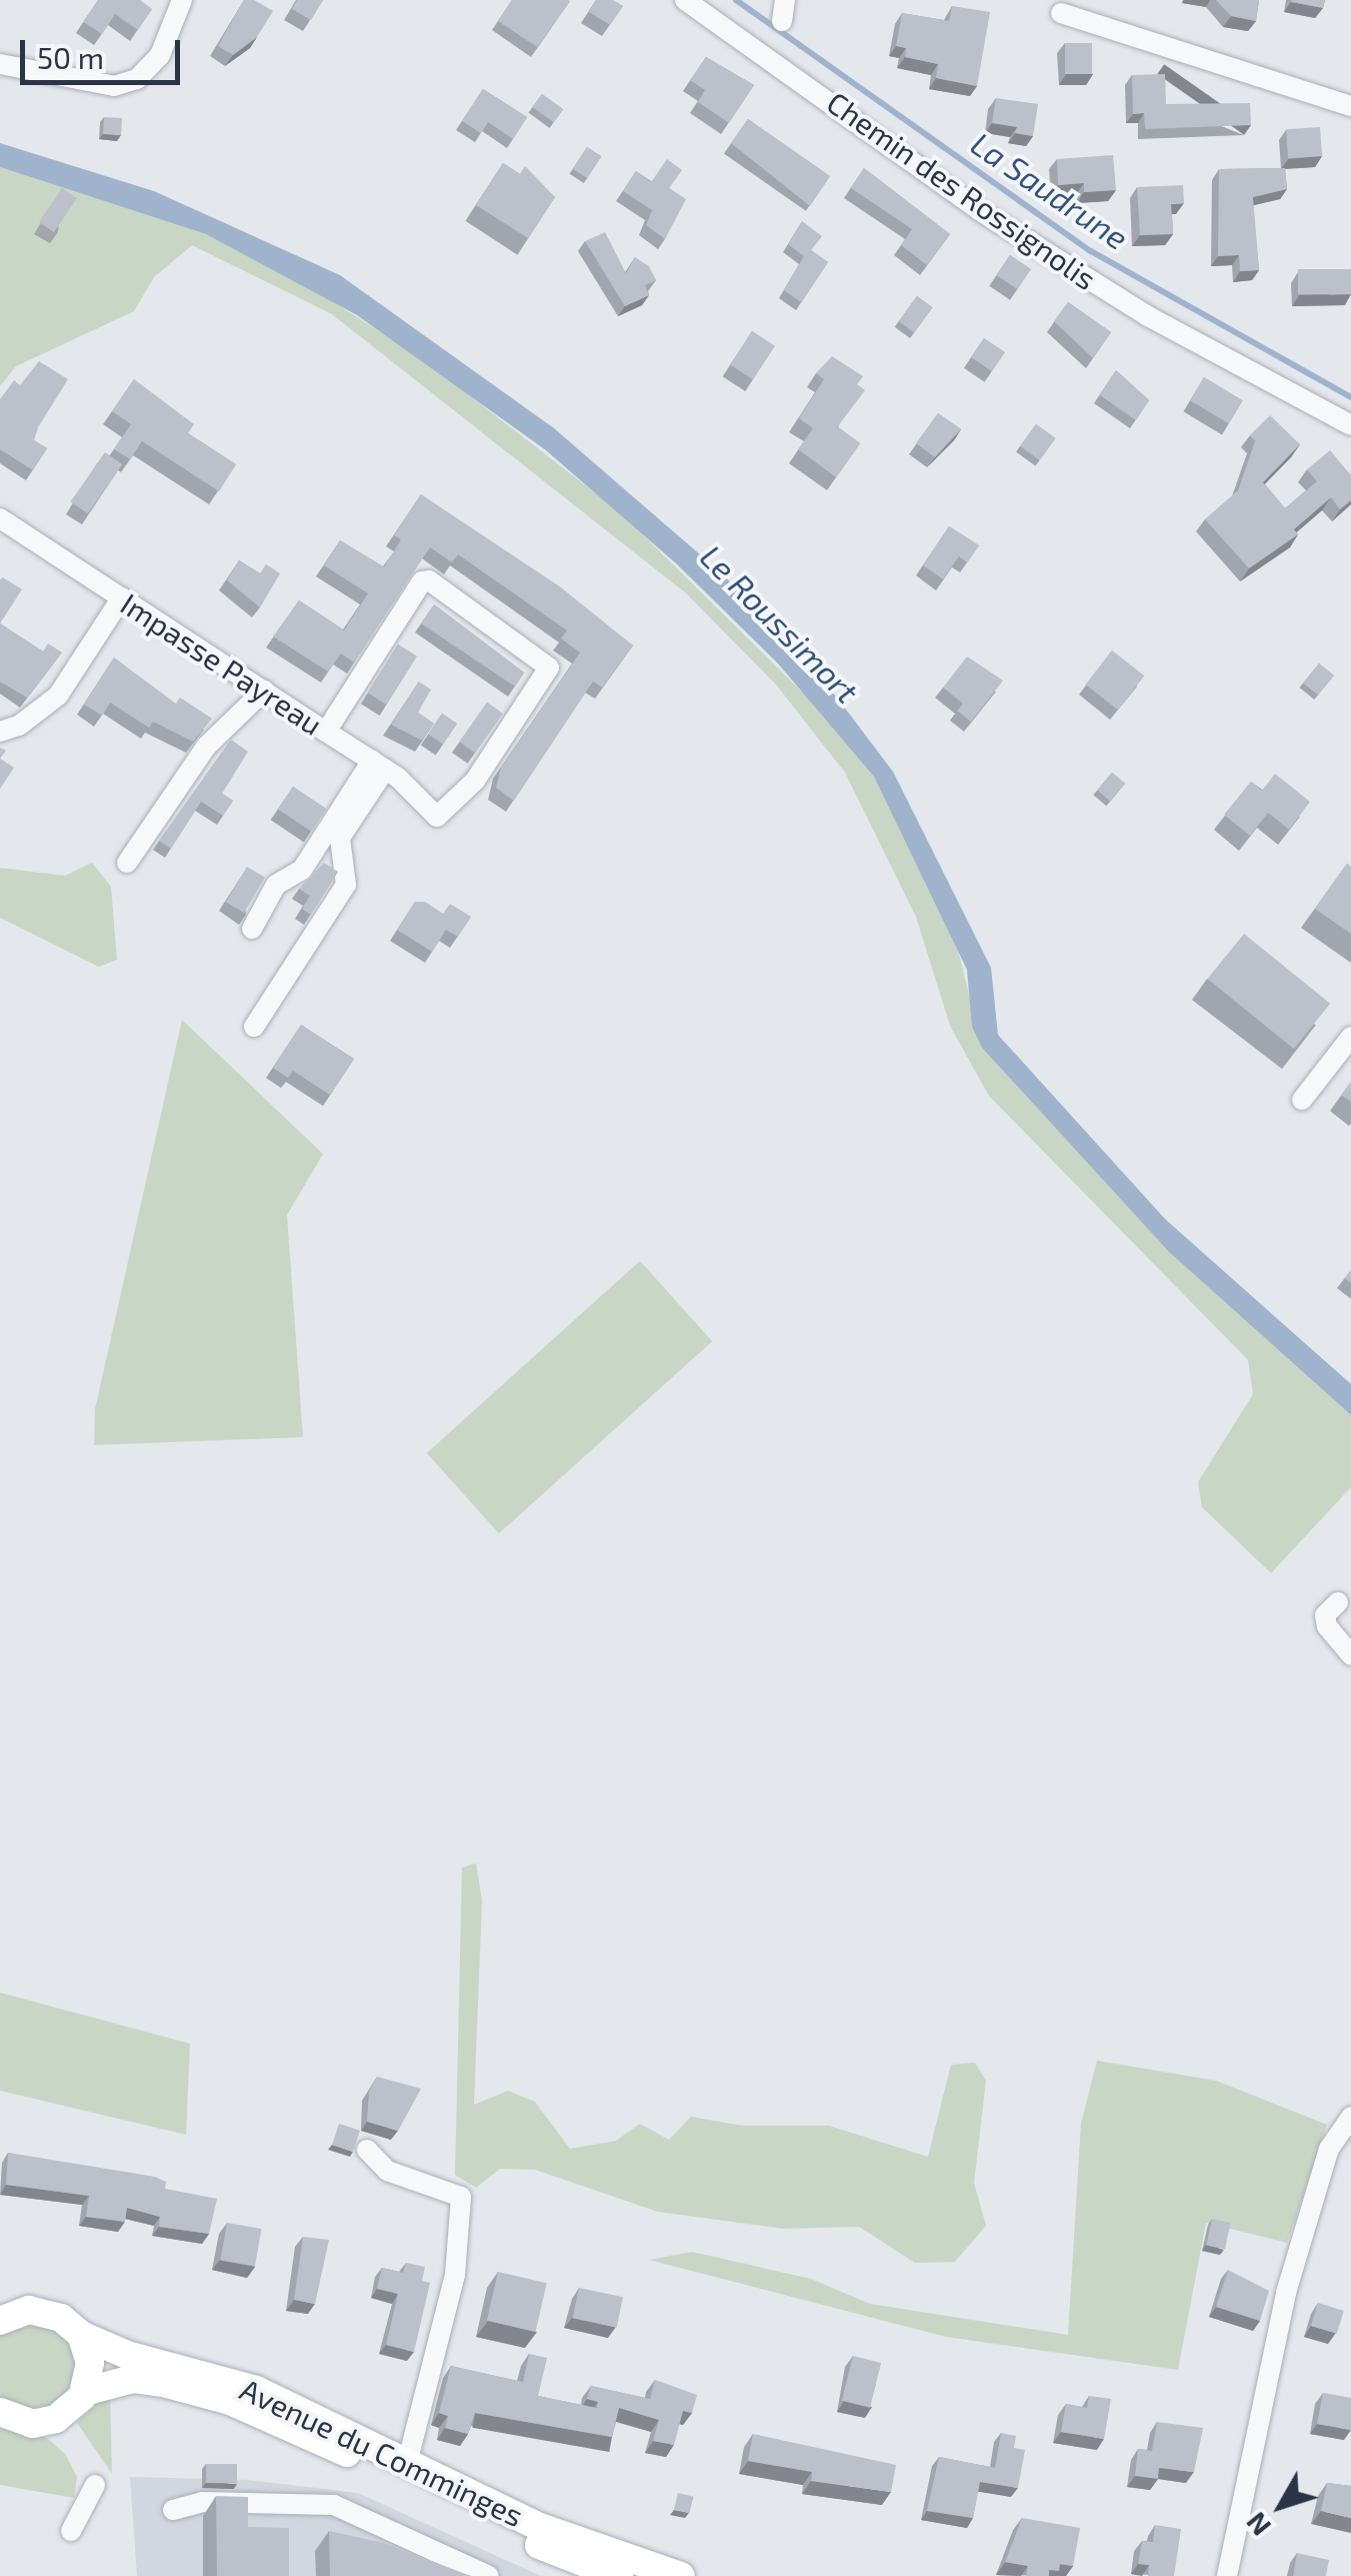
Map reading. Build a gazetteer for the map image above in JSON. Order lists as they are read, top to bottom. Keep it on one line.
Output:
{"streets":{"main road":["Avenue du Comminges"],"street":["Chemin des Rossignolis","Impasse Payreau"]},"water":["La Saudrune","Le Roussimort"],"scale_bar":"50 m","north":"bottom left"}
